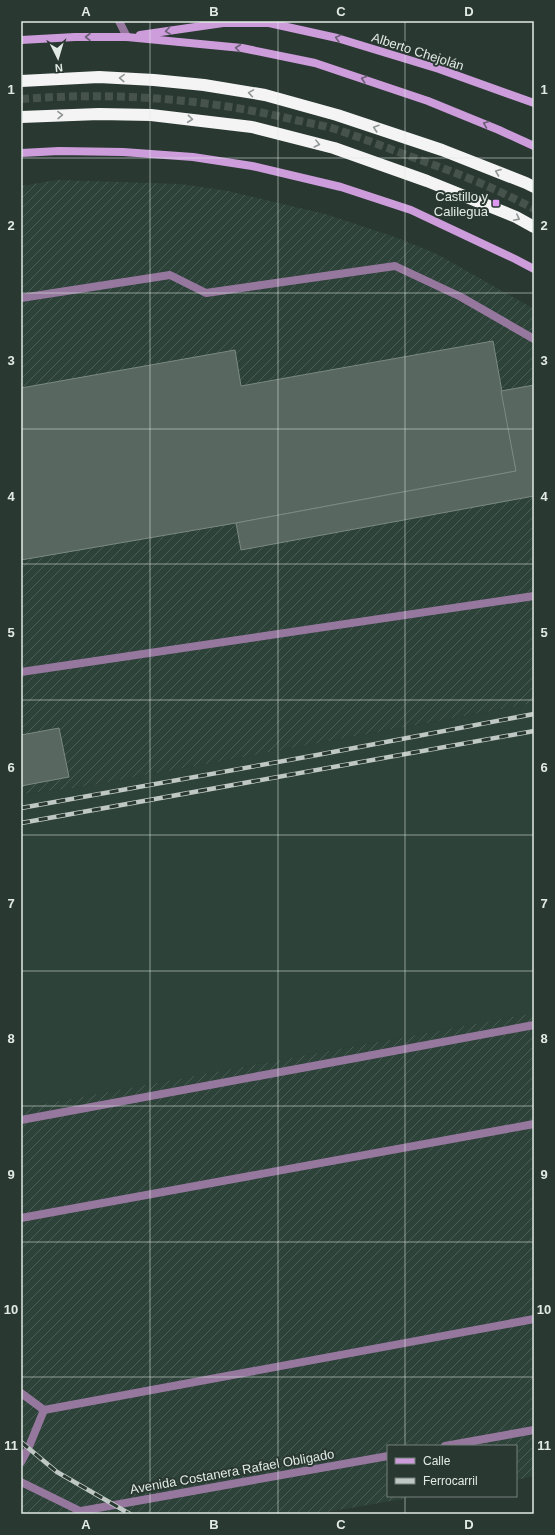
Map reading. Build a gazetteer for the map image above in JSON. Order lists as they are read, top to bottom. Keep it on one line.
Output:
{"streets":{"main road":["Alberto Chejolán"],"street":["Avenida Costanera Rafael Obligado"]},"places":{"transit":["Castillo y Calilegua"]},"legend":["Calle","Ferrocarril"],"north":"bottom","grid":{"columns":["A","B","C","D"],"rows":["1","2","3","4","5","6","7","8","9","10","11"]}}
